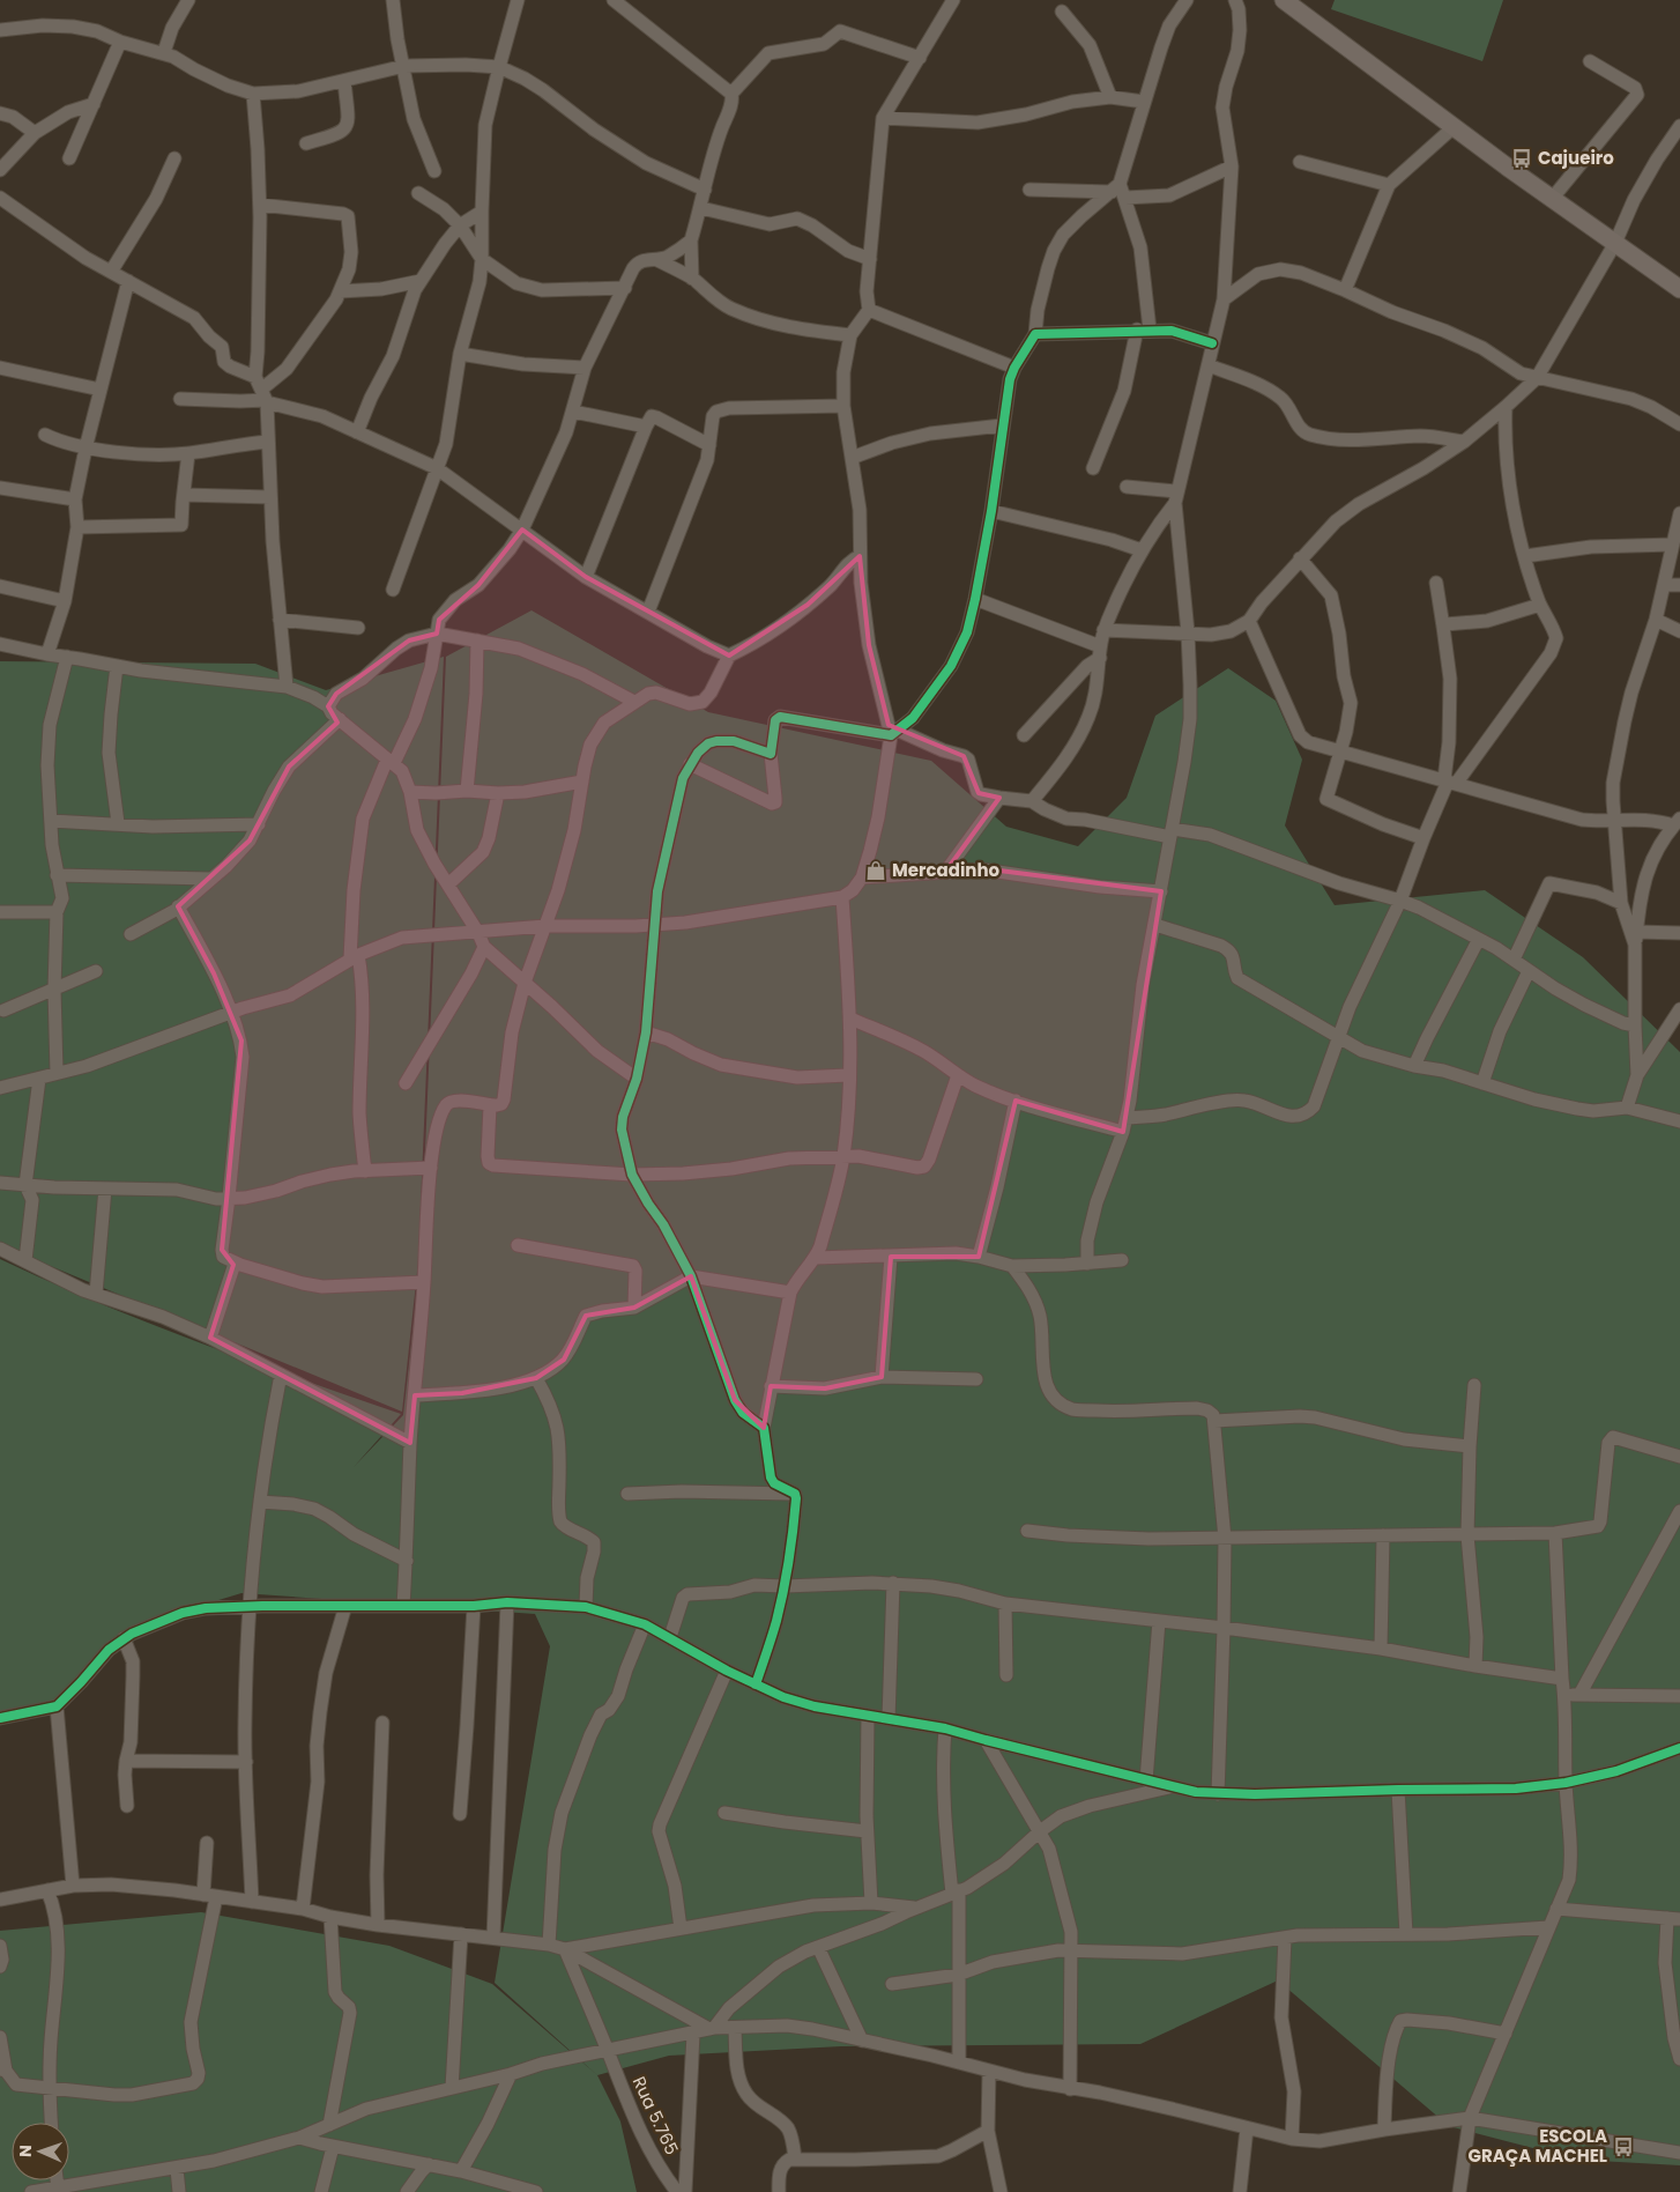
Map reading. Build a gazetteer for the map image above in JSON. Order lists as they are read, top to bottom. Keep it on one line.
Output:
{"streets":{"street":["Rua 5.765"]},"places":{"bus stop":["Cajueiro","ESCOLA GRAÇA MACHEL"],"shop":["Mercadinho"]},"north":"left"}
